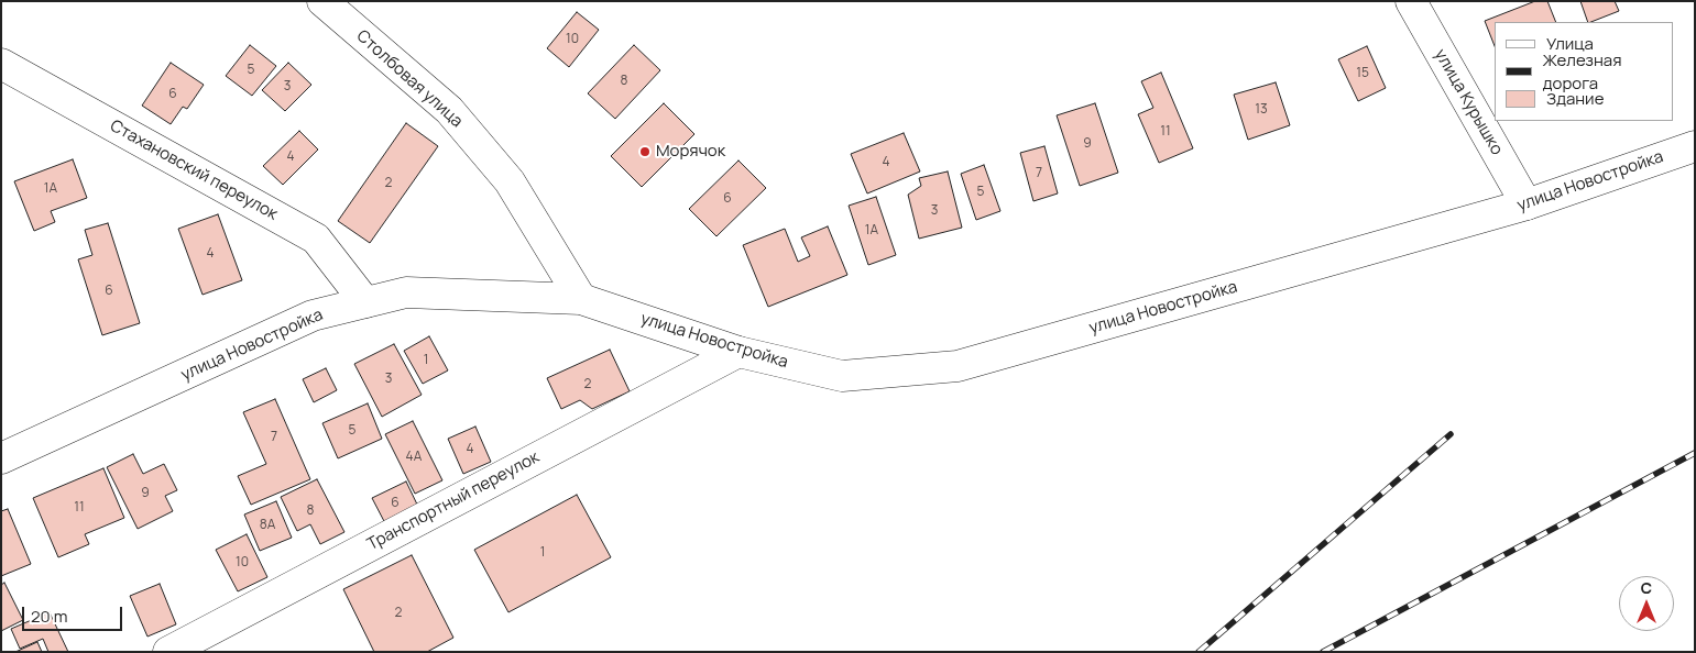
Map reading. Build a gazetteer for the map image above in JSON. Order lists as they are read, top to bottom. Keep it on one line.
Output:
{"streets":{"main road":["Столбовая улица","улица Курышко","Стахановский переулок","улица Новостройка","Транспортный переулок"]},"crossings":[["Столбовая улица","улица Новостройка"],["улица Курышко","улица Новостройка"],["Стахановский переулок","улица Новостройка"],["улица Новостройка","Транспортный переулок"]],"places":["Морячок"],"house_numbers":["10","5","15","8","3","6","13","11","9","4","4","7","2","1А","5","6","3","1А","4","6","1","3","2","5","7","4","4А","9","6","11","8","8А","1","10","2"],"legend":["Улица","Железная дорога","Здание"],"scale_bar":"20 m","north":"top"}
